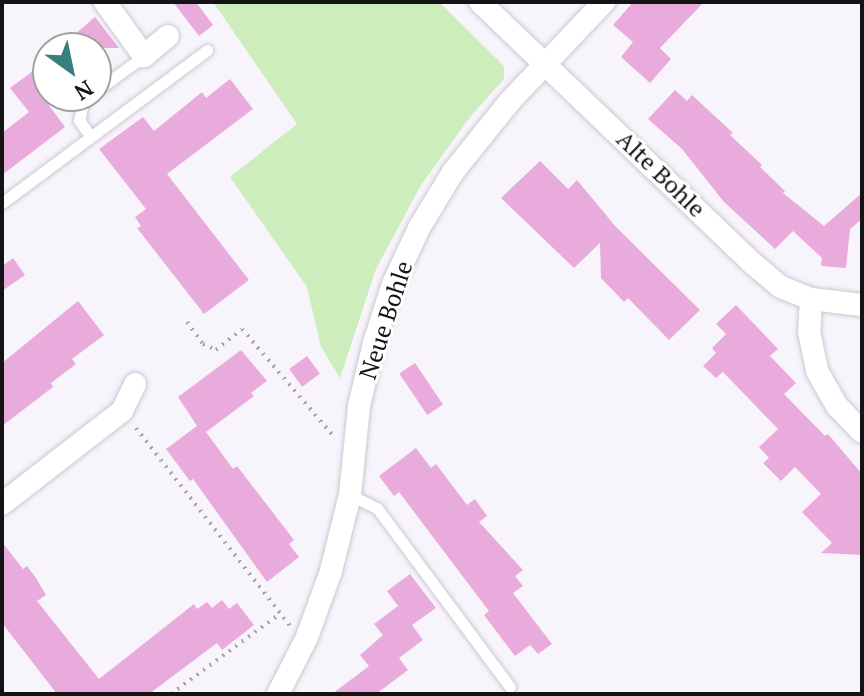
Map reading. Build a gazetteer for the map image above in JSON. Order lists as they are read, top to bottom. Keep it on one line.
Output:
{"streets":{"street":["Alte Bohle","Neue Bohle"]},"crossings":[["Alte Bohle","Neue Bohle"]],"north":"bottom right"}
